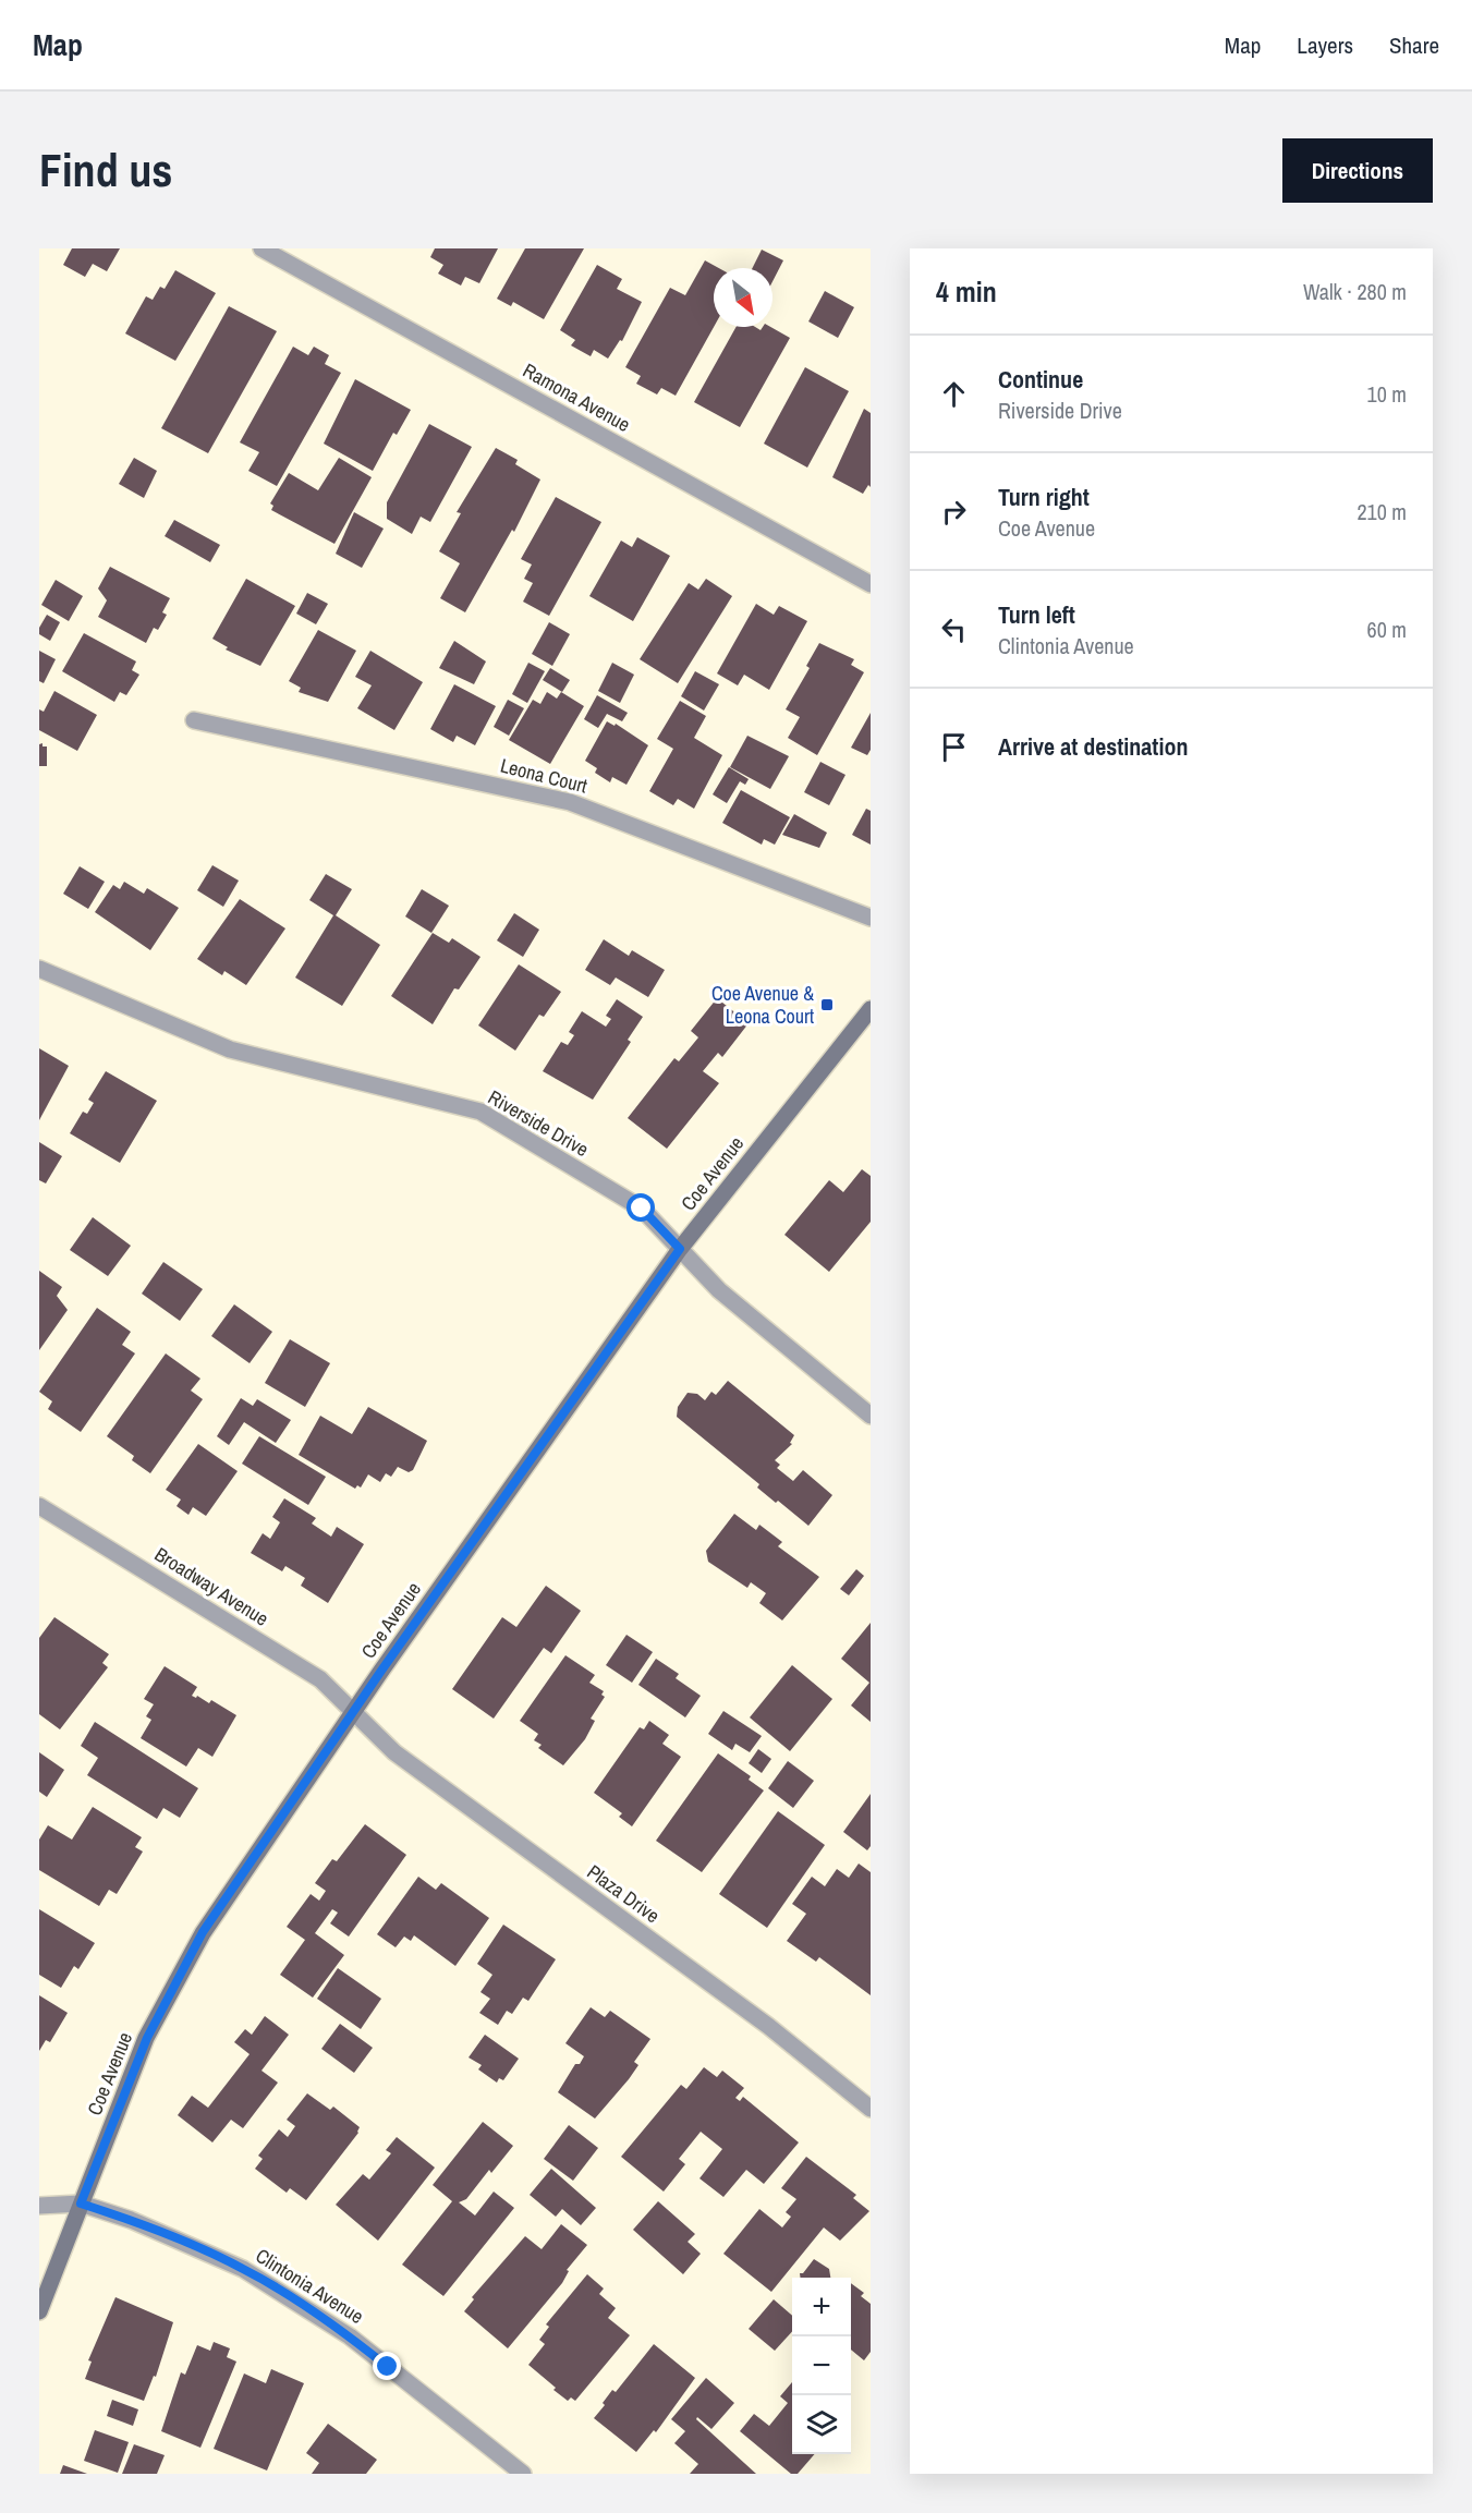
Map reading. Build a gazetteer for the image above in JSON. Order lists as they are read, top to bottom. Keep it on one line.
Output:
{"streets":{"street":["Ramona Avenue","Leona Court","Riverside Drive","Coe Avenue","Broadway Avenue","Plaza Drive","Clintonia Avenue"]},"crossings":[["Riverside Drive","Coe Avenue"],["Coe Avenue","Broadway Avenue"],["Coe Avenue","Plaza Drive"],["Coe Avenue","Clintonia Avenue"],["Broadway Avenue","Plaza Drive"]],"places":{"transit":["Coe Avenue & Leona Court"]},"north":"bottom right","page":{"header":"Map","nav":["Map","Layers","Share"],"buttons":"Directions","title":"Find us","heading":["4 min","Walk · 280 m"],"list":[["Continue","Riverside Drive","10 m"],["Turn right","Coe Avenue","210 m"],["Turn left","Clintonia Avenue","60 m"],"Arrive at destination"],"map_buttons":["+","−"]}}
